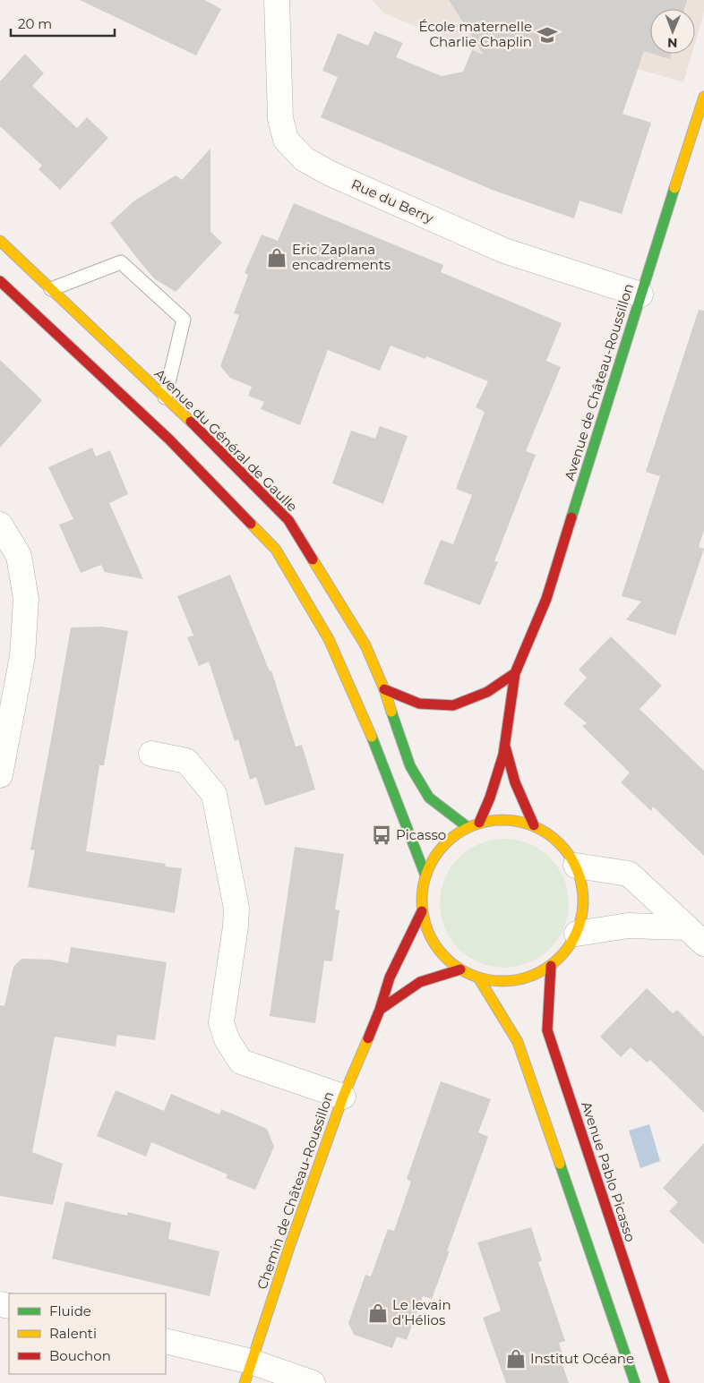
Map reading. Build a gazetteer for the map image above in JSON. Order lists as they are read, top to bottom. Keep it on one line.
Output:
{"streets":{"main road":["Avenue de Château-Roussillon","Avenue du Général de Gaulle","Avenue Pablo Picasso","Chemin de Château-Roussillon"],"street":["Rue du Berry"]},"crossings":[["Rue du Berry","Avenue de Château-Roussillon"]],"places":{"school or university":["École maternelle Charlie Chaplin"],"shop":["Eric Zaplana encadrements","Le levain d'Hélios","Institut Océane"],"bus stop":["Picasso"]},"legend":["Fluide","Ralenti","Bouchon"],"scale_bar":"20 m","north":"bottom"}
